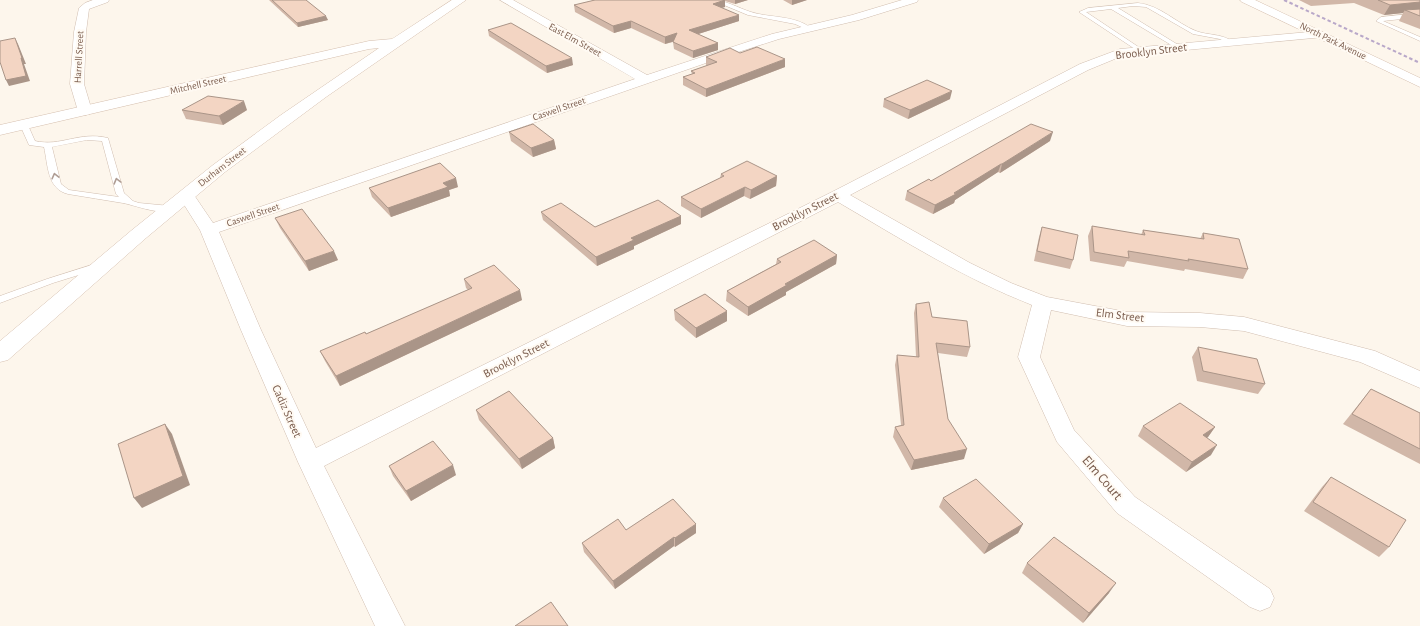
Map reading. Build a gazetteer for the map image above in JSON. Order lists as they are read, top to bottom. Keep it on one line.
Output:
{"streets":{"street":["East Elm Street","North Park Avenue","Brooklyn Street","Harrell Street","Mitchell Street","Caswell Street","Durham Street","Elm Street","Cadiz Street","Elm Court"]},"crossings":[["East Elm Street","Caswell Street"],["North Park Avenue","Brooklyn Street"],["Brooklyn Street","Elm Street"],["Brooklyn Street","Cadiz Street"],["Harrell Street","Mitchell Street"],["Mitchell Street","Durham Street"],["Caswell Street","Cadiz Street"],["Durham Street","Cadiz Street"],["Elm Street","Elm Court"]]}
